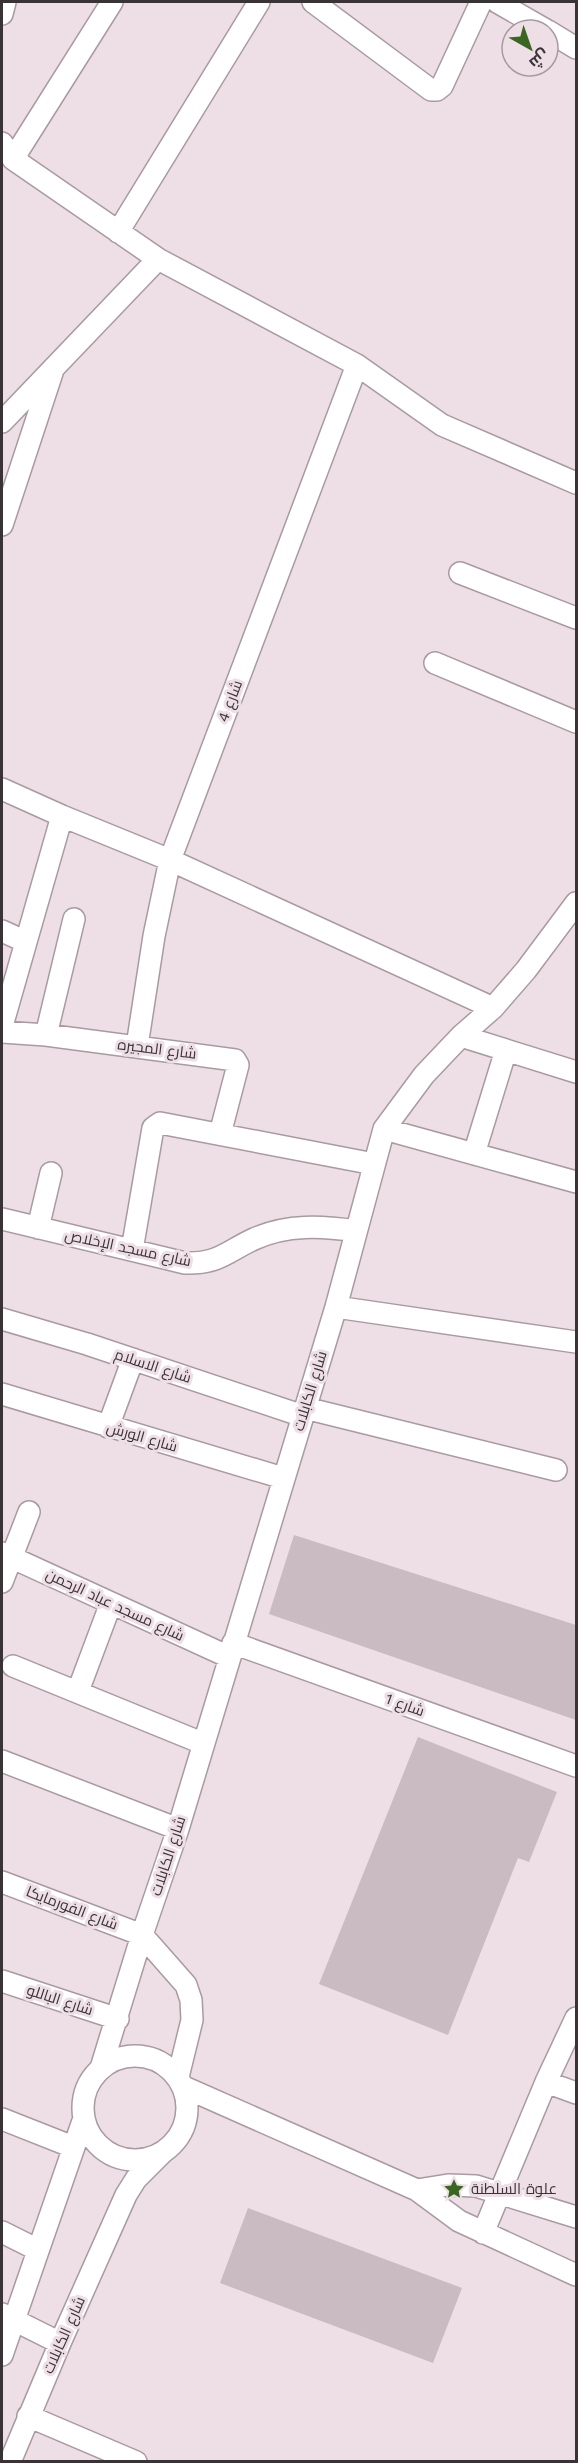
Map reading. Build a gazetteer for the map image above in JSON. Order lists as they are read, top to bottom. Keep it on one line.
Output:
{"streets":{"street":["شارع 4","شارع المجيره","شارع مسجد الإخلاص","شارع الاسلام","شارع الكابلات","شارع الورش","شارع مسجد عباد الرحمن","شارع 1","شارع الفورمايكا","شارع الباللو"]},"crossings":[["شارع 4","شارع المجيره"],["شارع مسجد الإخلاص","شارع الكابلات"],["شارع الاسلام","شارع الكابلات"],["شارع الكابلات","شارع الورش"],["شارع الكابلات","شارع مسجد عباد الرحمن"],["شارع الكابلات","شارع 1"],["شارع الكابلات","شارع الفورمايكا"],["شارع الكابلات","شارع الباللو"],["شارع مسجد عباد الرحمن","شارع 1"]],"places":{"place":["علوة السلطنة"]},"north":"bottom right"}
